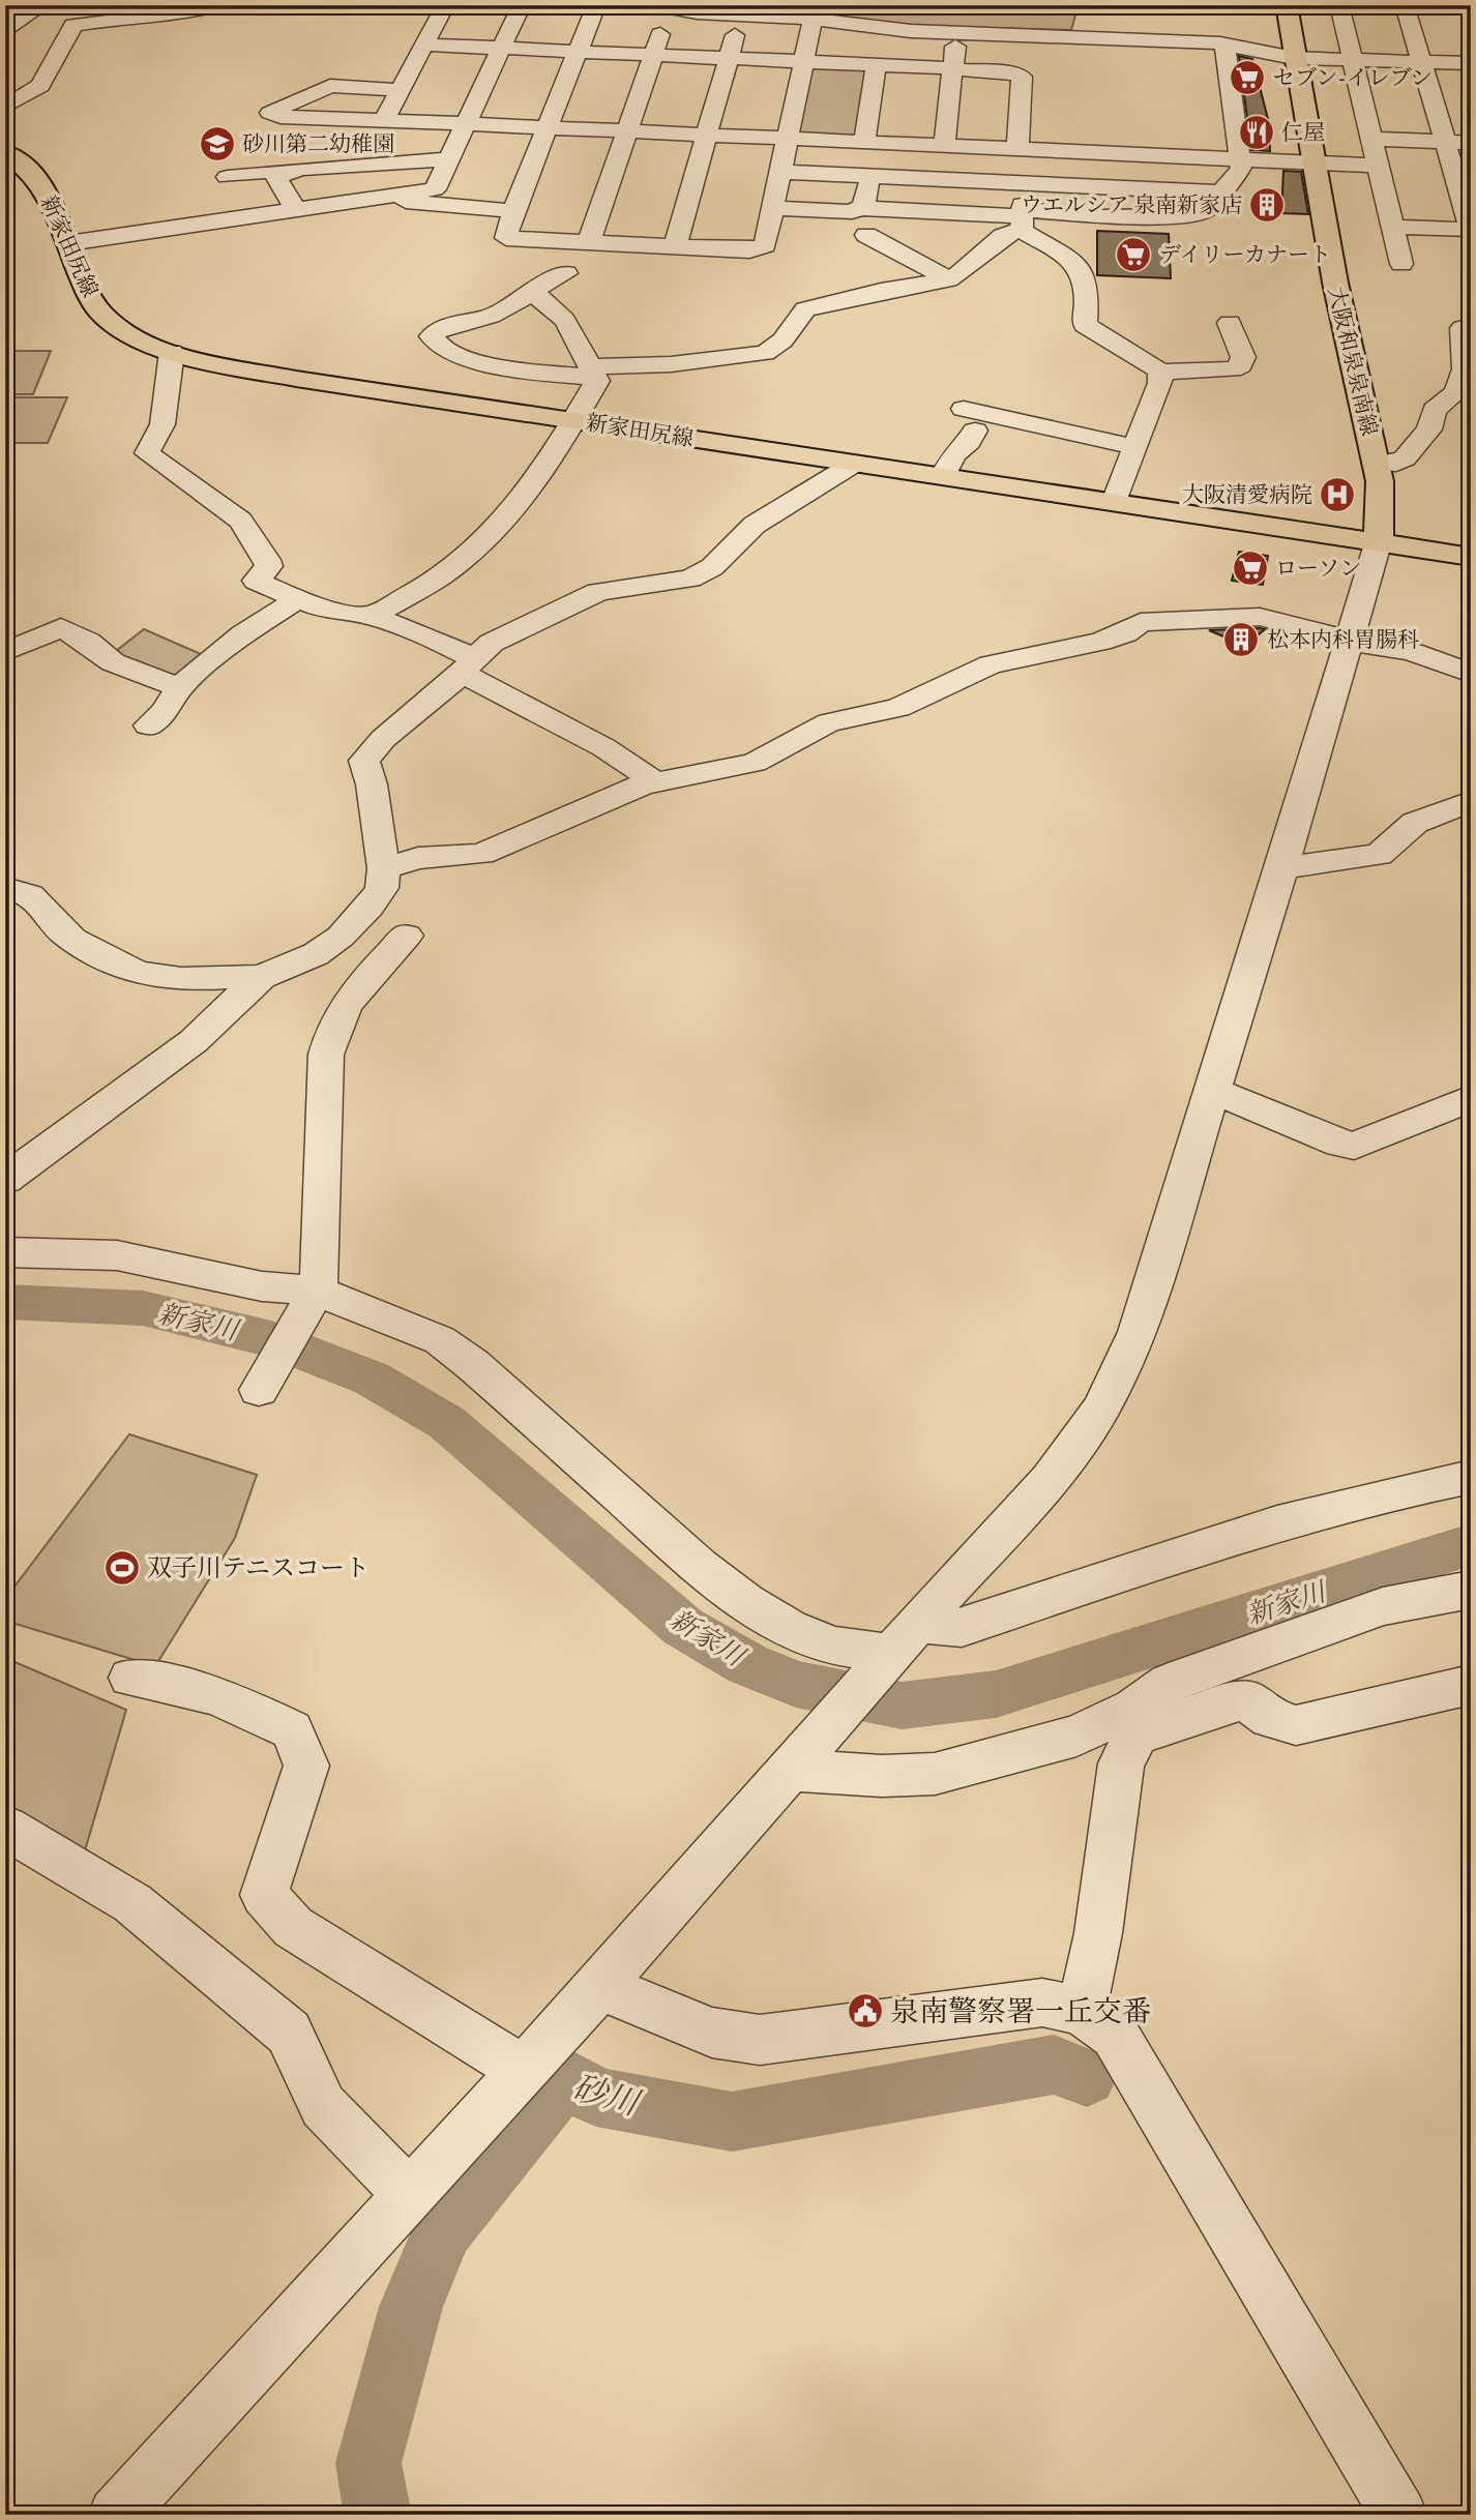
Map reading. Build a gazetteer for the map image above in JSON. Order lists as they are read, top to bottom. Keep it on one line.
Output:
{"streets":{"main road":["新家田尻線","大阪和泉泉南線"]},"crossings":[["新家田尻線","大阪和泉泉南線"]],"water":["新家川","砂川"],"places":{"supermarket":["セブン-イレブン","デイリーカナート","ローソン"],"restaurant":["仁屋"],"school or university":["砂川第二幼稚園"],"building":["ウエルシア 泉南新家店","松本内科胃腸科"],"hospital":["大阪清愛病院"],"sports":["双子川テニスコート"],"public building":["泉南警察署一丘交番"]}}
